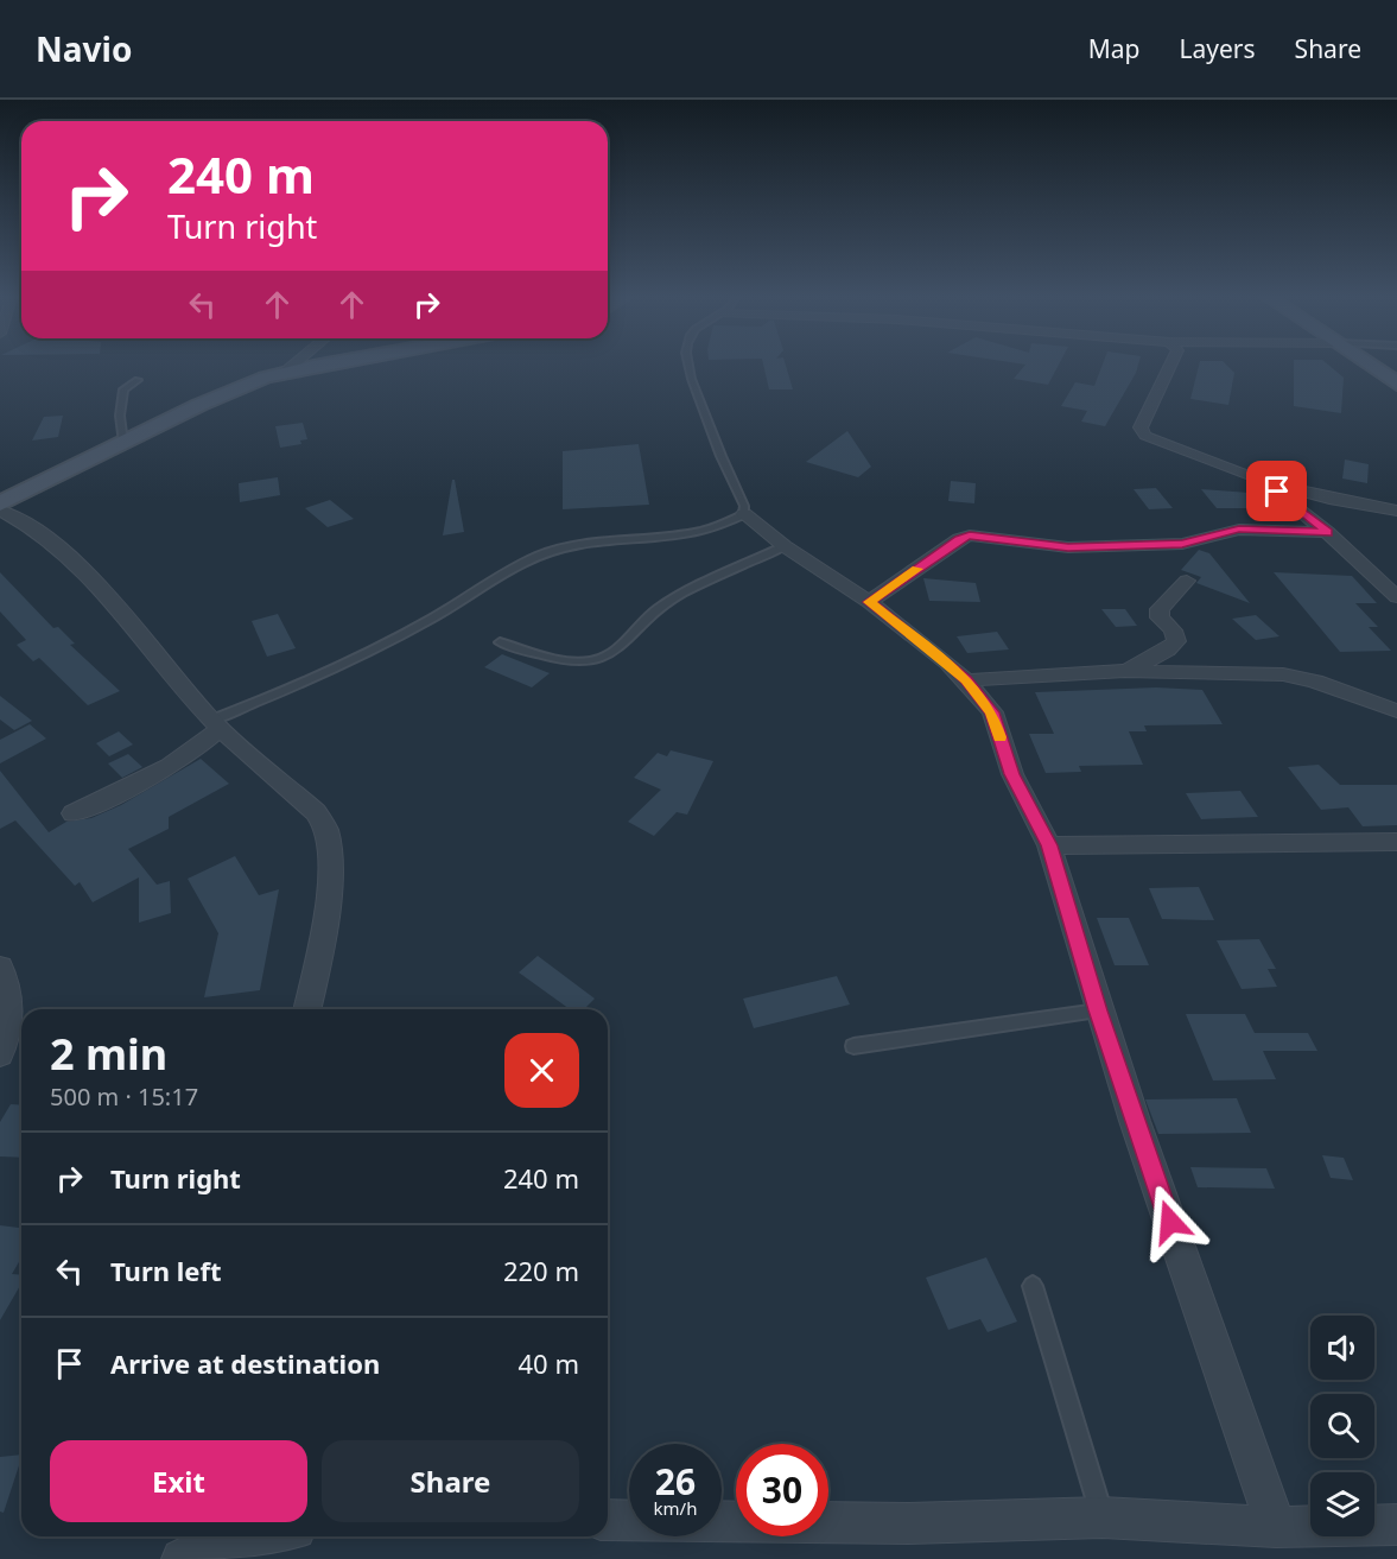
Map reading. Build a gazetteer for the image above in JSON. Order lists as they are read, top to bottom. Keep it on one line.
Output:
{"page":{"header":"Navio","nav":["Map","Layers","Share"],"turn":["240 m","Turn right"],"heading":["2 min","500 m · 15:17"],"list":[{"name":"Turn right","value":"240 m"},{"name":"Turn left","value":"220 m"},{"name":"Arrive at destination","value":"40 m"}],"buttons":["Exit","Share"],"speed":"26 km/h","limit":"30"}}
